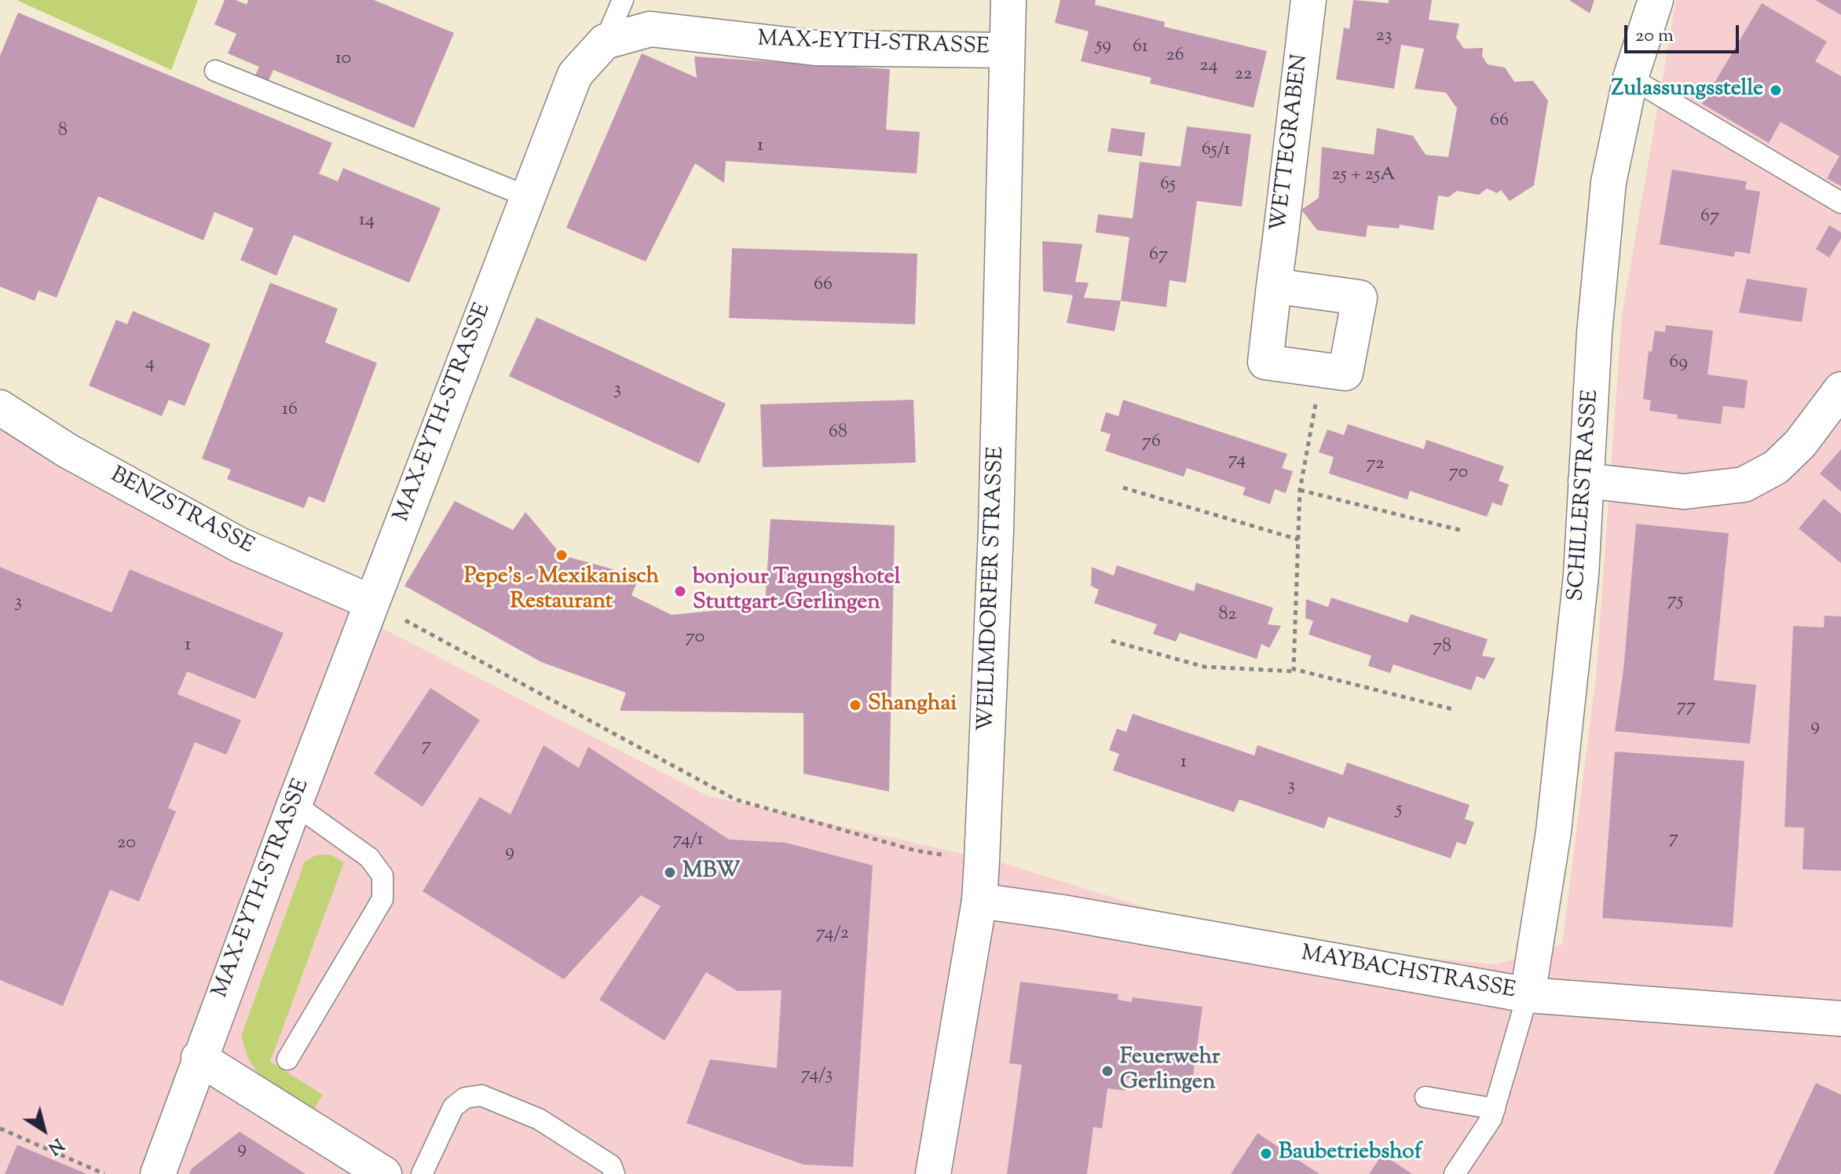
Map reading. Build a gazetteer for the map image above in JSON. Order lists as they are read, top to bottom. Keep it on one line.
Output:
{"streets":{"street":["MAX-EYTH-STRASSE","WETTEGRABEN","SCHILLERSTRASSE","BENZSTRASSE","WEILIMDORFER STRASSE","MAYBACHSTRASSE"]},"crossings":[["MAX-EYTH-STRASSE","BENZSTRASSE"],["MAX-EYTH-STRASSE","WEILIMDORFER STRASSE"],["SCHILLERSTRASSE","MAYBACHSTRASSE"],["WEILIMDORFER STRASSE","MAYBACHSTRASSE"]],"places":["Zulassungsstelle","Pepe's - Mexikanisch Restaurant","bonjour Tagungshotel Stuttgart-Gerlingen","Shanghai","MBW","Feuerwehr Gerlingen","Baubetriebshof"],"house_numbers":["23","59","61","26","10","24","22","66","8","1","65/1","25 + 25A","65","67","14","67","66","69","4","3","16","68","76","74","72","70","75","3","82","70","1","78","77","9","7","1","3","5","7","74/1","20","9","74/2","74/3","9"],"scale_bar":"20 m","north":"bottom right"}
